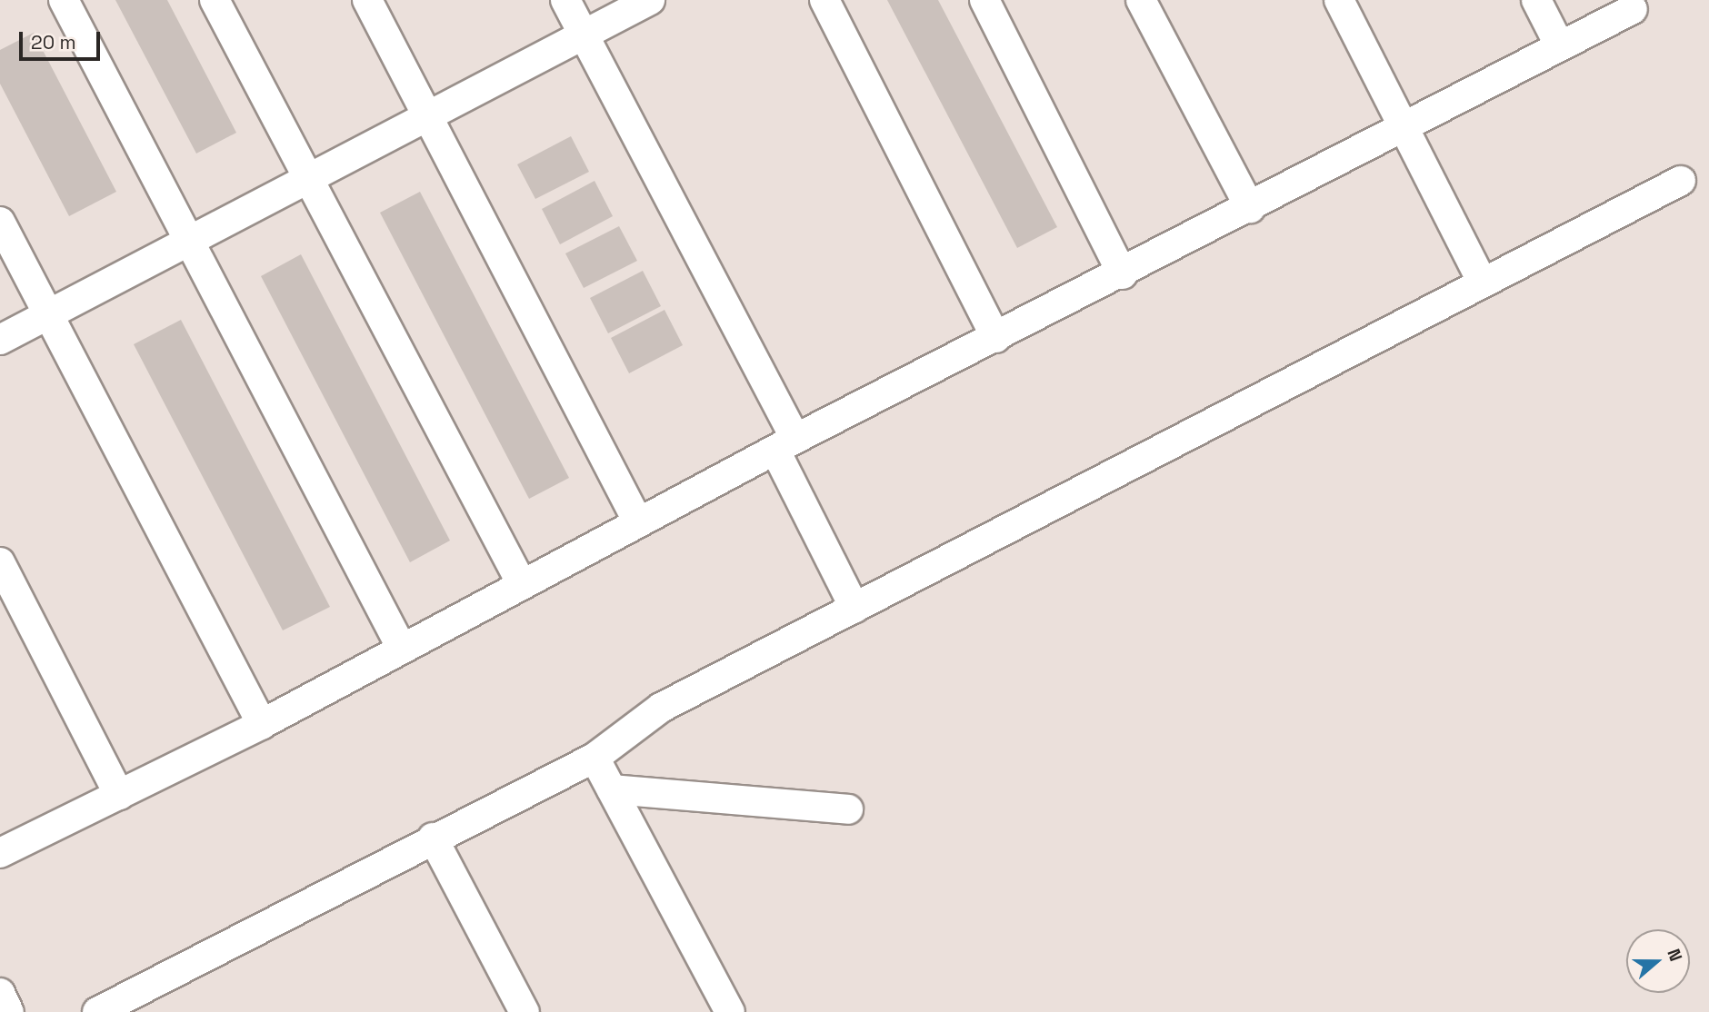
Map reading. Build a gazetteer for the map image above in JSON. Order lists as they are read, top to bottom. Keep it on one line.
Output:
{"scale_bar":"20 m","north":"right"}
